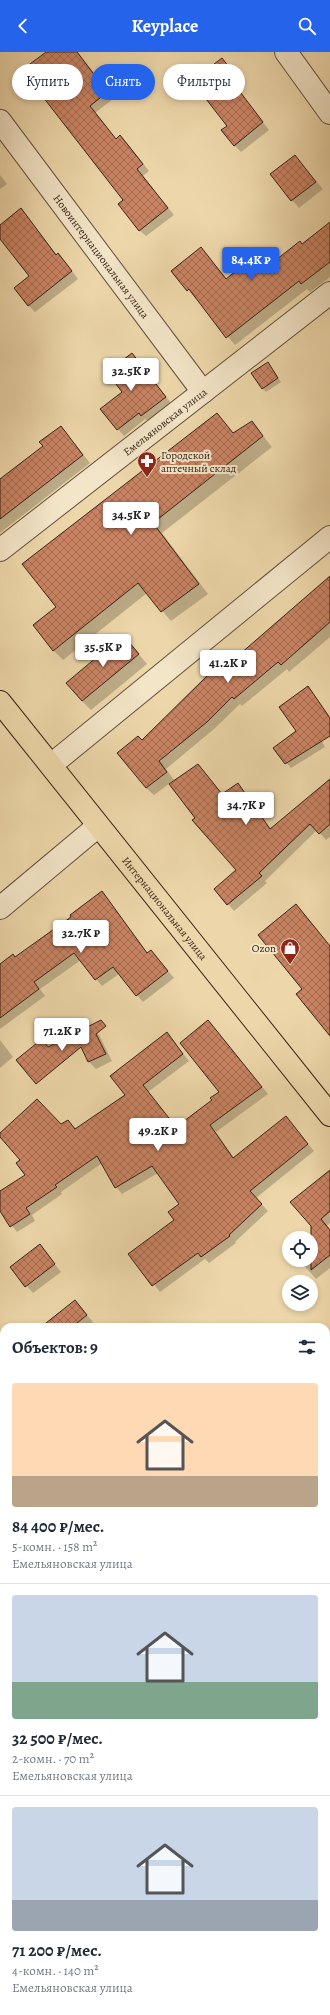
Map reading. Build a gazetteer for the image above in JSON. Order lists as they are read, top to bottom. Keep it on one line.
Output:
{"streets":{"main road":["Интернациональная улица"],"street":["Новоинтернациональная улица","Емельяновская улица"]},"crossings":[["Новоинтернациональная улица","Емельяновская улица"]],"places":{"pharmacy":["Городской аптечный склад"],"shop":["Ozon"]},"page":{"header":"Keyplace","chip":["Купить","Снять","Фильтры"],"price":["84.4K ₽","32.5K ₽","34.5K ₽","35.5K ₽","41.2K ₽","34.7K ₽","32.7K ₽","71.2K ₽","49.2K ₽"],"heading":"Объектов: 9","list":[{"name":"84 400 ₽/мес.","note":"5-комн. · 158 m² · Емельяновская улица"},{"name":"32 500 ₽/мес.","note":"2-комн. · 70 m² · Емельяновская улица"},{"name":"71 200 ₽/мес.","note":"4-комн. · 140 m² · Емельяновская улица"}]}}
